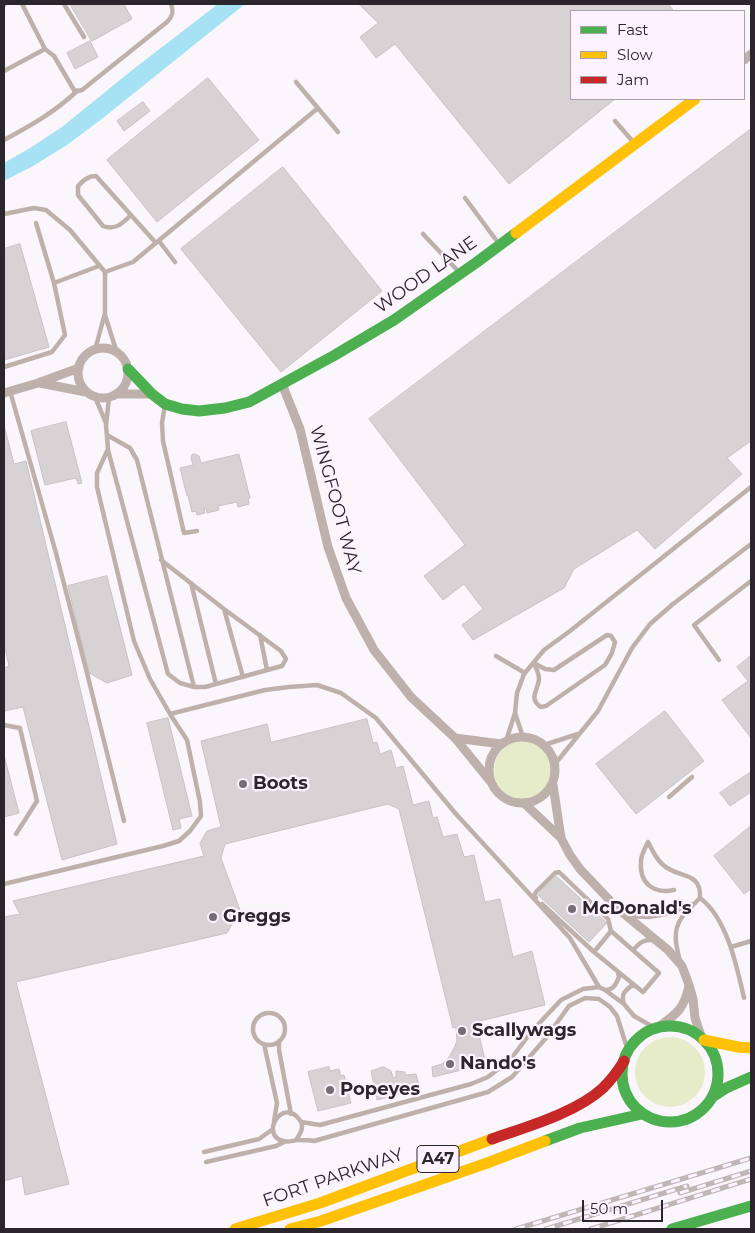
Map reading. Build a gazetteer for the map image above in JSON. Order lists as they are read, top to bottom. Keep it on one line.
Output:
{"streets":{"main road":["WOOD LANE","A47","FORT PARKWAY"],"street":["WINGFOOT WAY"]},"crossings":[["WOOD LANE","WINGFOOT WAY"]],"places":["Boots","McDonald's","Greggs","Scallywags","Nando's","Popeyes"],"legend":["Fast","Slow","Jam"],"scale_bar":"50 m"}
